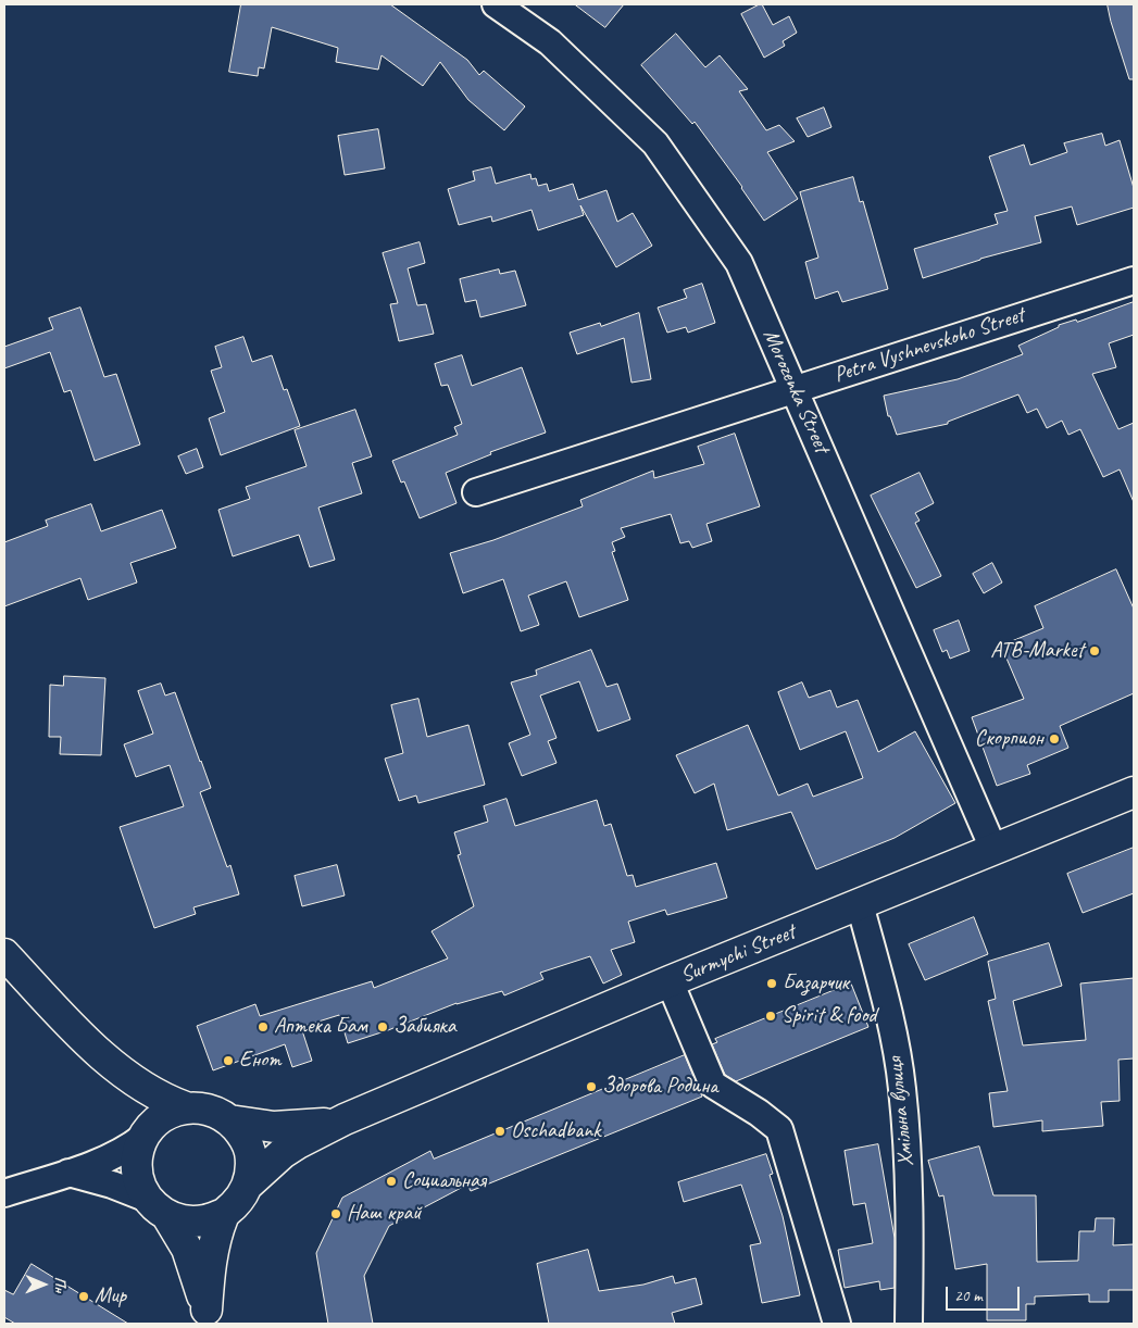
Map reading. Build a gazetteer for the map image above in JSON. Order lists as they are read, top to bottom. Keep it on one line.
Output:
{"streets":{"main road":["Surmychi Street"],"street":["Petra Vyshnevskoho Street","Morozenka Street","Хмільна вулиця"]},"crossings":[["Petra Vyshnevskoho Street","Morozenka Street"],["Morozenka Street","Surmychi Street"],["Surmychi Street","Хмільна вулиця"]],"places":["ATB-Market","Скорпион","Базарчик","Spirit & food","Аптека Бам","Забияка","Енот","Здорова Родина","Oschadbank","Социальная","Наш край","Мир"],"scale_bar":"20 m","north":"right"}
